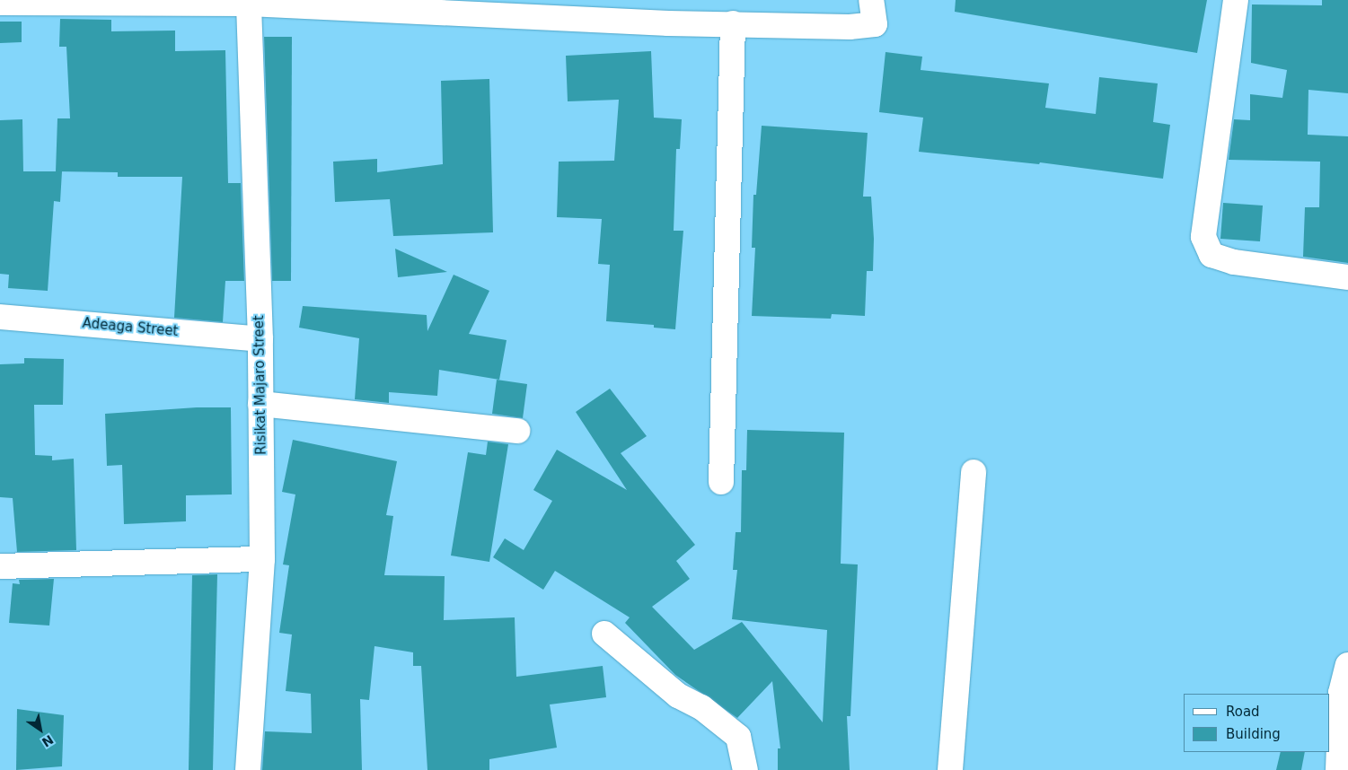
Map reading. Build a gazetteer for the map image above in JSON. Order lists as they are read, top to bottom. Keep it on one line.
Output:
{"streets":{"street":["Adeaga Street","Risikat Majaro Street"]},"crossings":[["Adeaga Street","Risikat Majaro Street"]],"legend":["Road","Building"],"north":"bottom right"}
